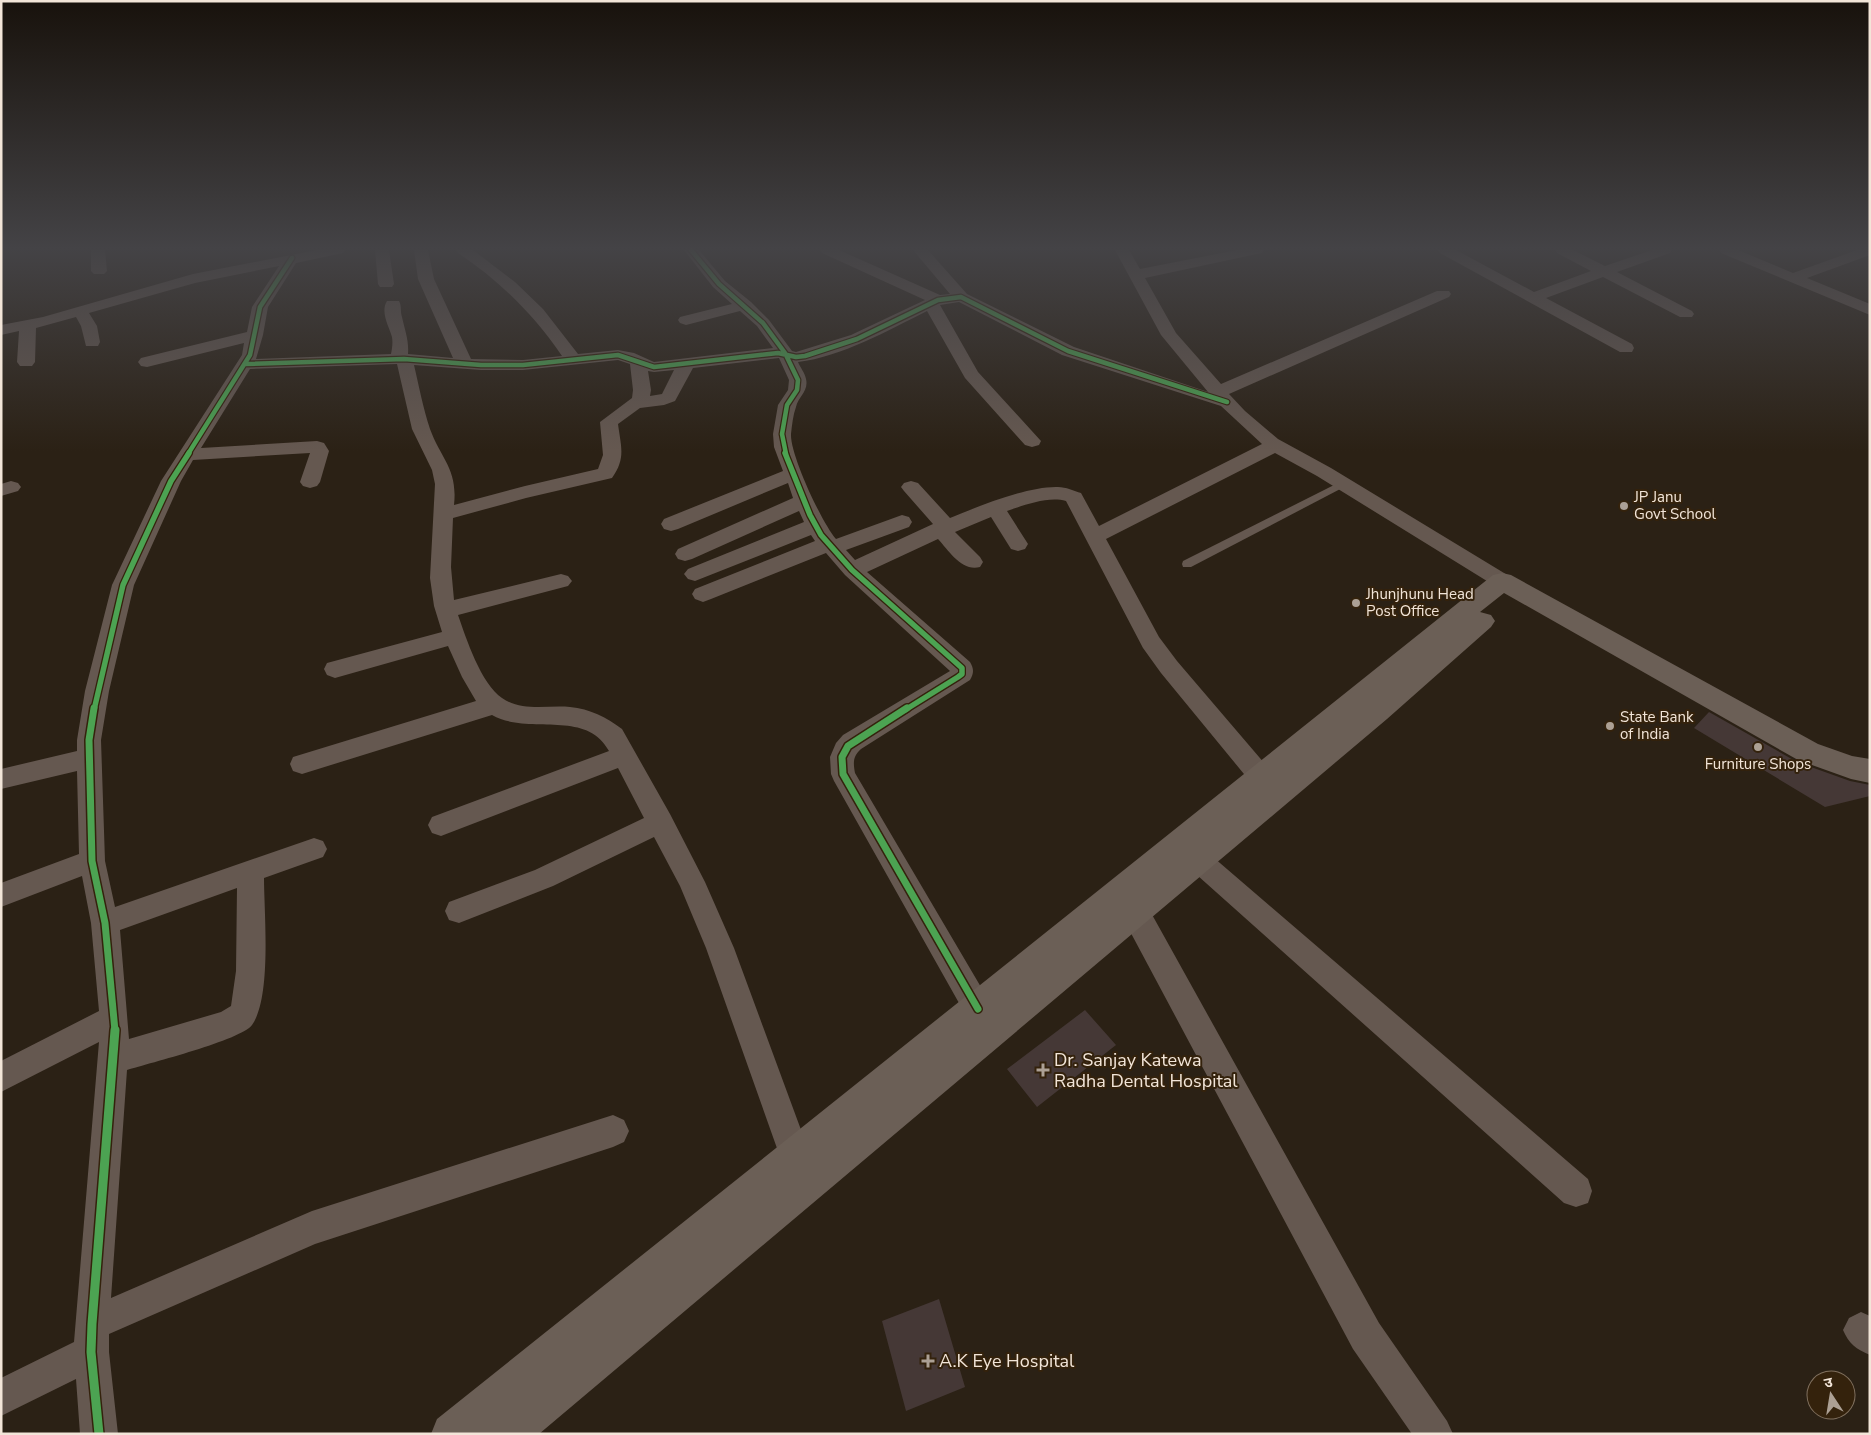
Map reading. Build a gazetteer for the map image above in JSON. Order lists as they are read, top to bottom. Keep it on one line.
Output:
{"places":{"other":["JP Janu Govt School","Jhunjhunu Head Post Office","State Bank of India","Furniture Shops"],"health":["Dr. Sanjay Katewa Radha Dental Hospital","A.K Eye Hospital"]},"north":"top"}
